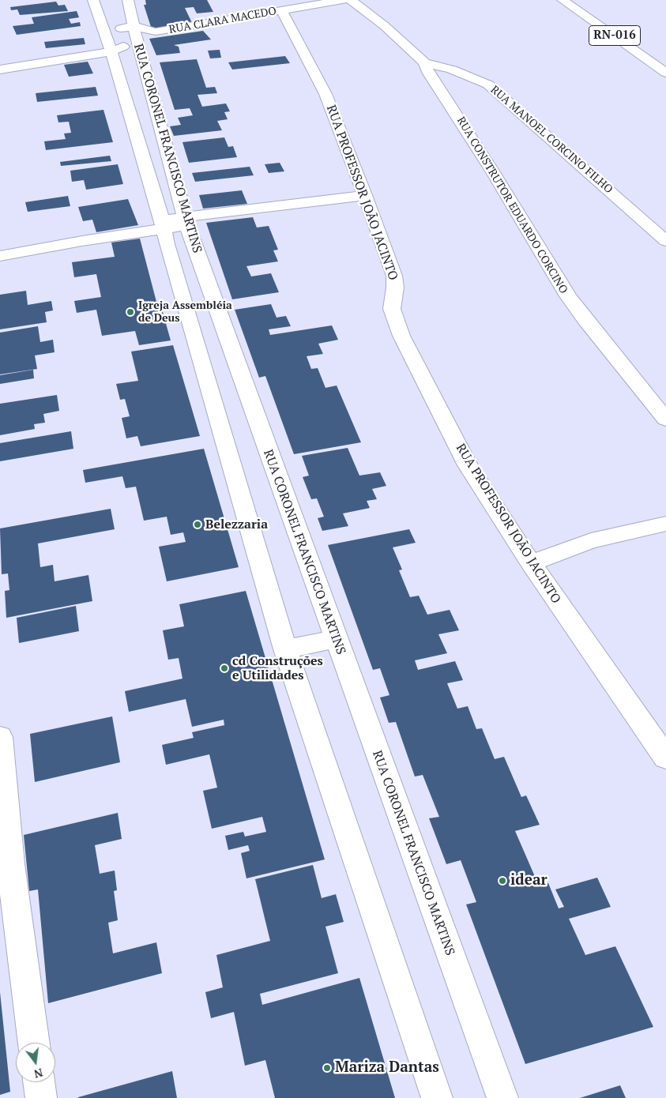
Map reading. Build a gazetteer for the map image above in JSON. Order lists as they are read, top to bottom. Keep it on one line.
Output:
{"streets":{"street":["RUA CLARA MACEDO","RN-016","RUA MANOEL CORCINO FILHO","RUA CORONEL FRANCISCO MARTINS","RUA PROFESSOR JOÃO JACINTO","RUA CONSTRUTOR EDUARDO CORCINO"]},"crossings":[["RUA CLARA MACEDO","RUA CORONEL FRANCISCO MARTINS"],["RUA CLARA MACEDO","RUA PROFESSOR JOÃO JACINTO"],["RUA MANOEL CORCINO FILHO","RUA CONSTRUTOR EDUARDO CORCINO"]],"places":["Igreja Assembléia de Deus","Belezzaria","cd Construções e Utilidades","idear","Mariza Dantas"],"north":"bottom"}
